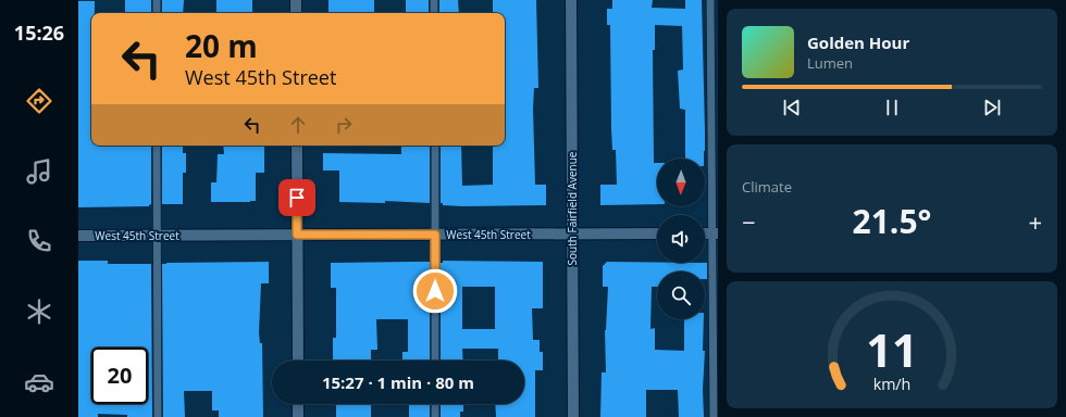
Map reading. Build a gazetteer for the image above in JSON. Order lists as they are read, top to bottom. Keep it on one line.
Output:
{"streets":{"street":["South Fairfield Avenue","West 45th Street"]},"crossings":[["South Fairfield Avenue","West 45th Street"]],"north":"bottom","page":{"tabs":"15:26","turn":["20 m","West 45th Street"],"song":["Golden Hour","Lumen"],"tile":"Climate","heat":["−","21.5°","+"],"limit":"20","trip":"15:27 · 1 min · 80 m","gauge":["11","km/h"]}}
